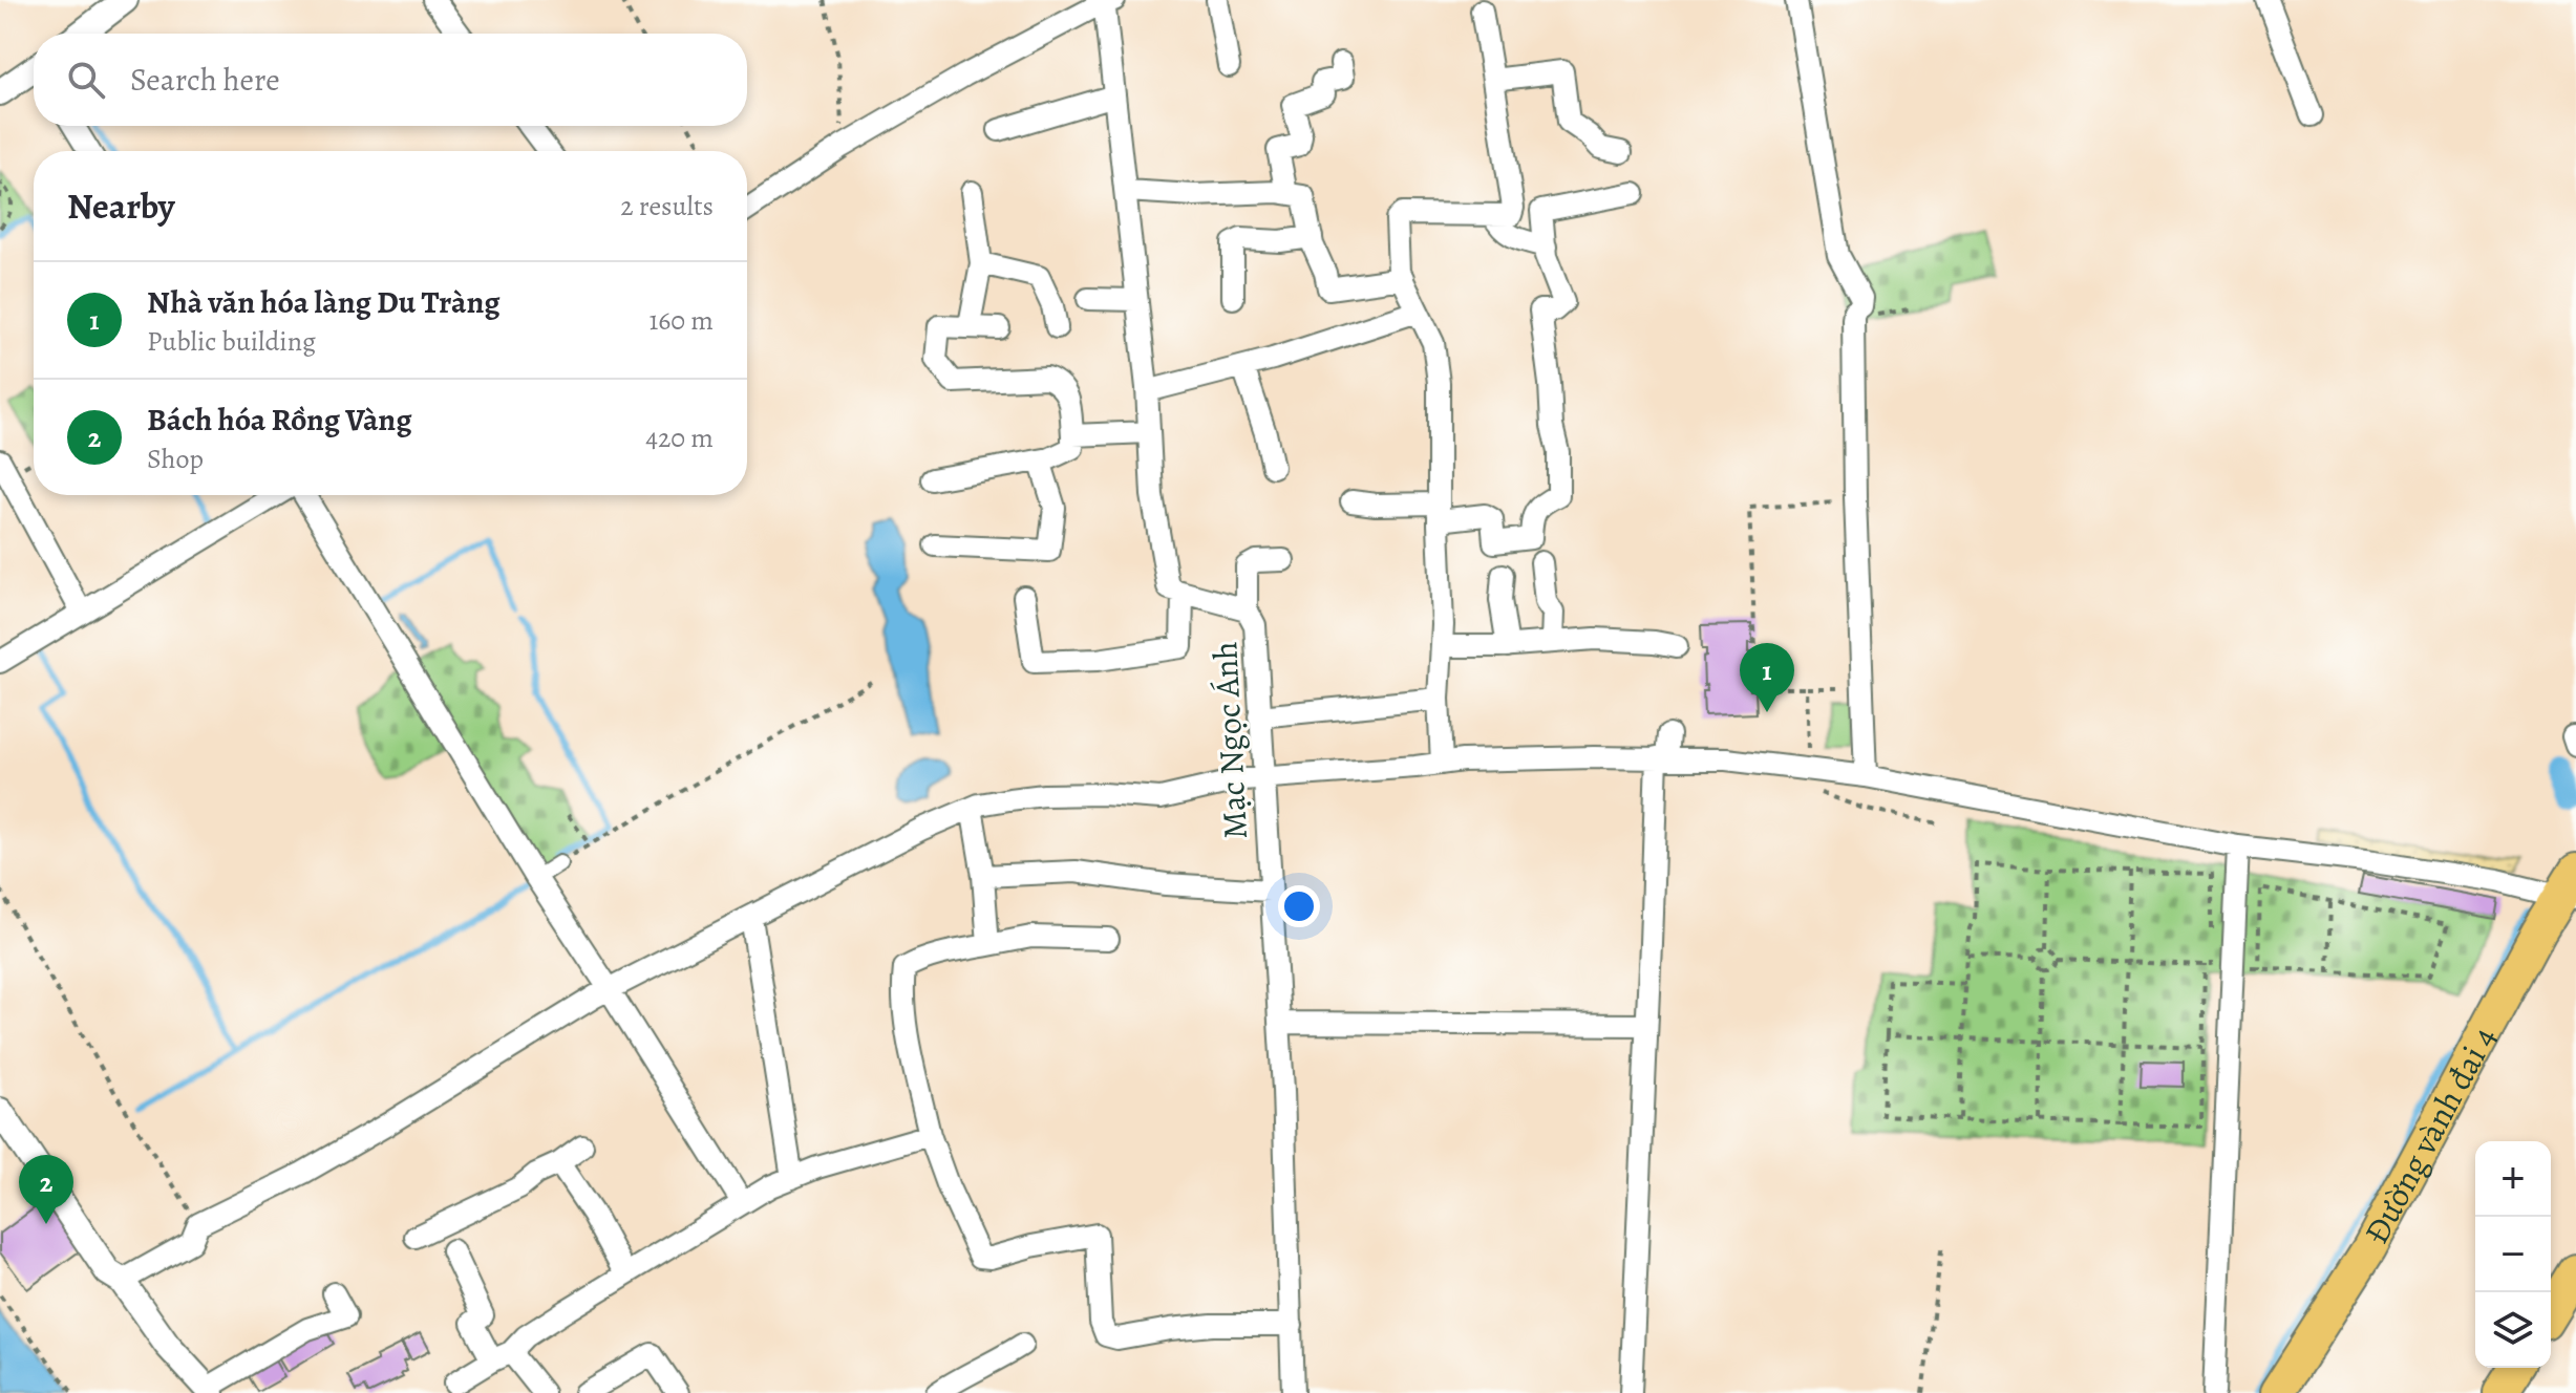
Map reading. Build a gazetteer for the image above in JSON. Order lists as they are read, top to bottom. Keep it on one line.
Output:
{"streets":{"main road":["Đường vành đai 4"],"street":["Mạc Ngọc Ánh"]},"page":{"search":"Search here","heading":["Nearby","2 results"],"list":[{"mark":"1","name":"Nhà văn hóa làng Du Tràng","note":"Public building","value":"160 m"},{"mark":"2","name":"Bách hóa Rồng Vàng","note":"Shop","value":"420 m"}],"pins":["1","2"],"map_buttons":["+","−"]}}
